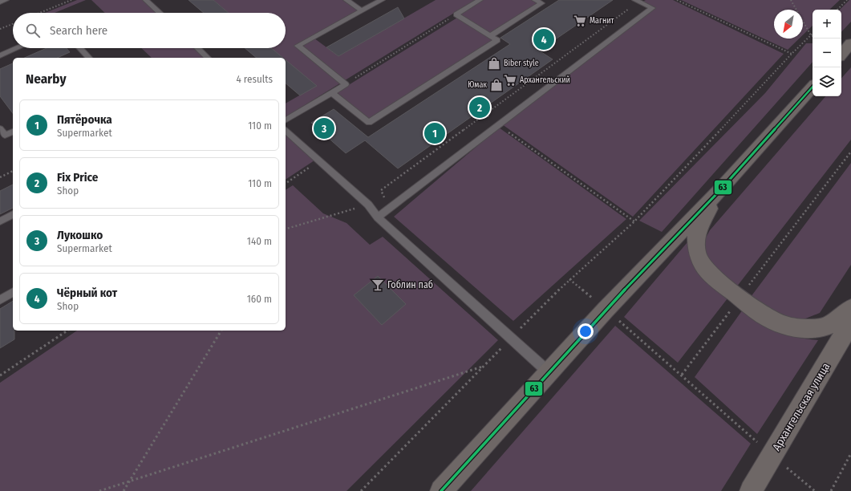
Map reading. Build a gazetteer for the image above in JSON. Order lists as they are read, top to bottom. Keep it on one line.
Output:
{"streets":{"main road":["Архангельская улица"]},"places":{"supermarket":["Магнит","Архангельский"],"shop":["Biber style","Юмак"],"bar":["Гоблин паб"]},"lines":["transit line 63"],"north":"bottom left","page":{"map_buttons":["+","−"],"search":"Search here","pins":["4","2","3","1"],"heading":["Nearby","4 results"],"list":[{"mark":"1","name":"Пятёрочка","note":"Supermarket","value":"110 m"},{"mark":"2","name":"Fix Price","note":"Shop","value":"110 m"},{"mark":"3","name":"Лукошко","note":"Supermarket","value":"140 m"},{"mark":"4","name":"Чёрный кот","note":"Shop","value":"160 m"}]}}
